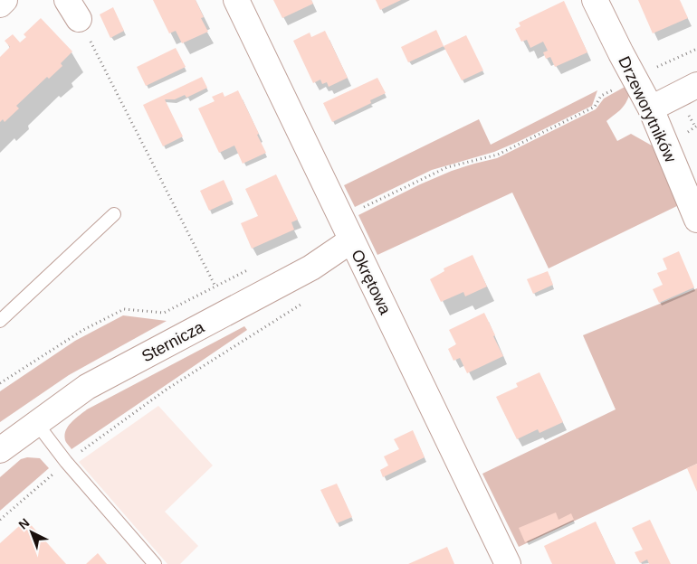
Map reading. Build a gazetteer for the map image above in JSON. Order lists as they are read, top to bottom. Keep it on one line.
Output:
{"streets":{"street":["Drzeworytników","Okrętowa","Sternicza"]},"crossings":[["Okrętowa","Sternicza"]],"north":"top left"}
